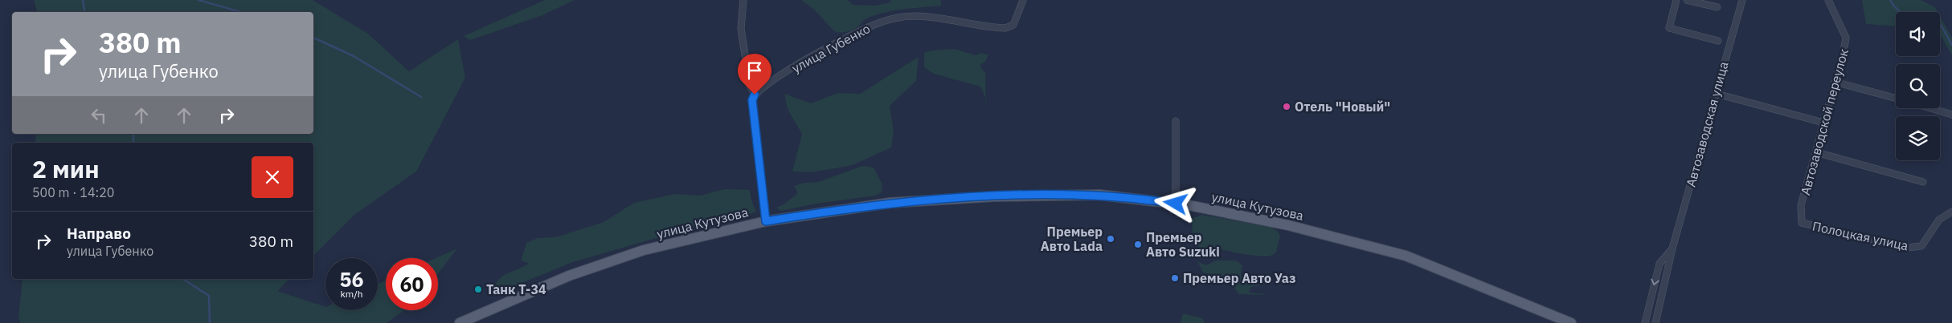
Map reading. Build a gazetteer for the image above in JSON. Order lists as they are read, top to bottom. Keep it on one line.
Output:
{"streets":{"main road":["улица Кутузова"],"street":["улица Губенко","Автозаводской переулок","Автозаводская улица","Полоцкая улица"]},"crossings":[["Автозаводской переулок","Полоцкая улица"]],"places":["Отель \"Новый\"","Премьер Авто Lada","Премьер Авто Suzuki","Премьер Авто Уаз","Танк Т-34"],"page":{"turn":["380 m","улица Губенко"],"heading":["2 мин","500 m · 14:20"],"list":[{"name":"Направо","note":"улица Губенко","value":"380 m"}],"speed":"56 km/h","limit":"60"}}
